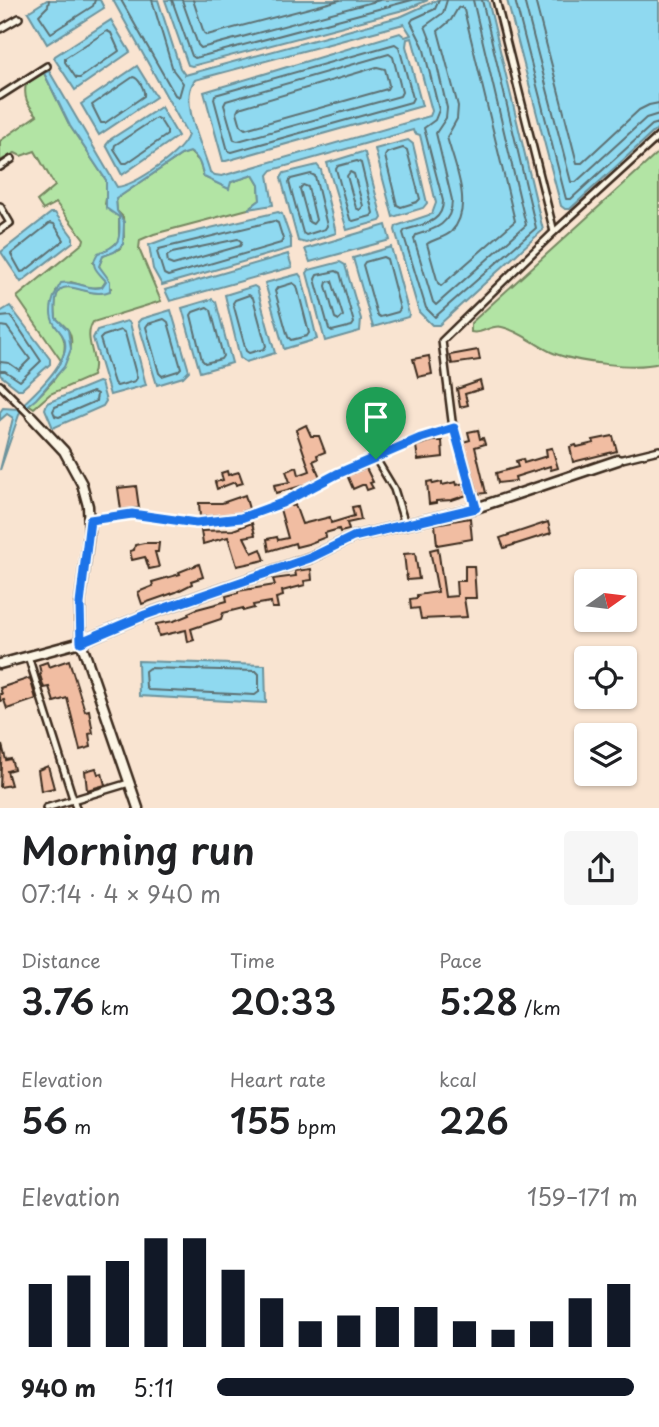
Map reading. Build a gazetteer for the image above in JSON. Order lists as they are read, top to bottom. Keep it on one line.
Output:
{"north":"right","page":{"heading":["Morning run","07:14 · 4 × 940 m"],"stats":[["Distance","3.76 km"],["Time","20:33"],["Pace","5:28 /km"],["Elevation","56 m"],["Heart rate","155 bpm"],["kcal","226"]],"chart":["Elevation","159–171 m"],"list":[{"name":"940 m","note":"5:11"}]}}
